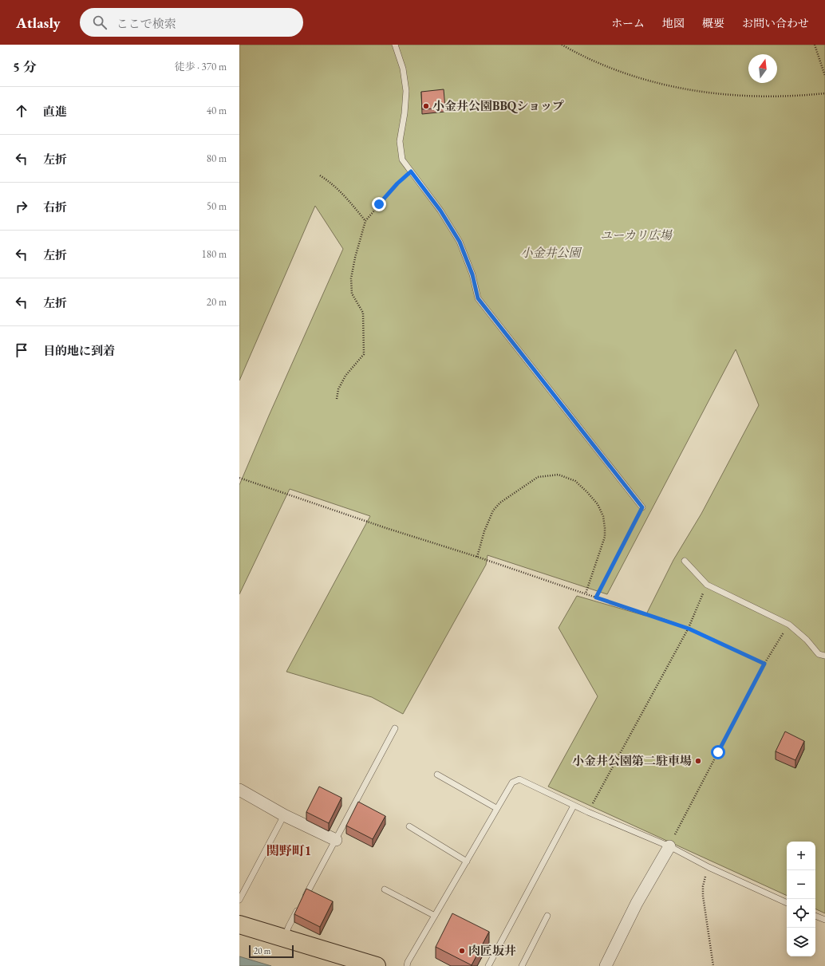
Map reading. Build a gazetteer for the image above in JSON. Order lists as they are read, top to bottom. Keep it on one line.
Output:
{"districts":["関野町1"],"parks":["ユーカリ広場","小金井公園"],"places":["小金井公園BBQショップ","小金井公園第二駐車場","肉匠坂井"],"scale_bar":"20 m","north":"top","page":{"header":"Atlasly","search":"ここで検索","nav":["ホーム","地図","概要","お問い合わせ"],"heading":["5 分","徒歩 · 370 m"],"list":[["直進","40 m"],["左折","80 m"],["右折","50 m"],["左折","180 m"],["左折","20 m"],"目的地に到着"],"map_buttons":["+","−"],"scale":"20 m"}}
